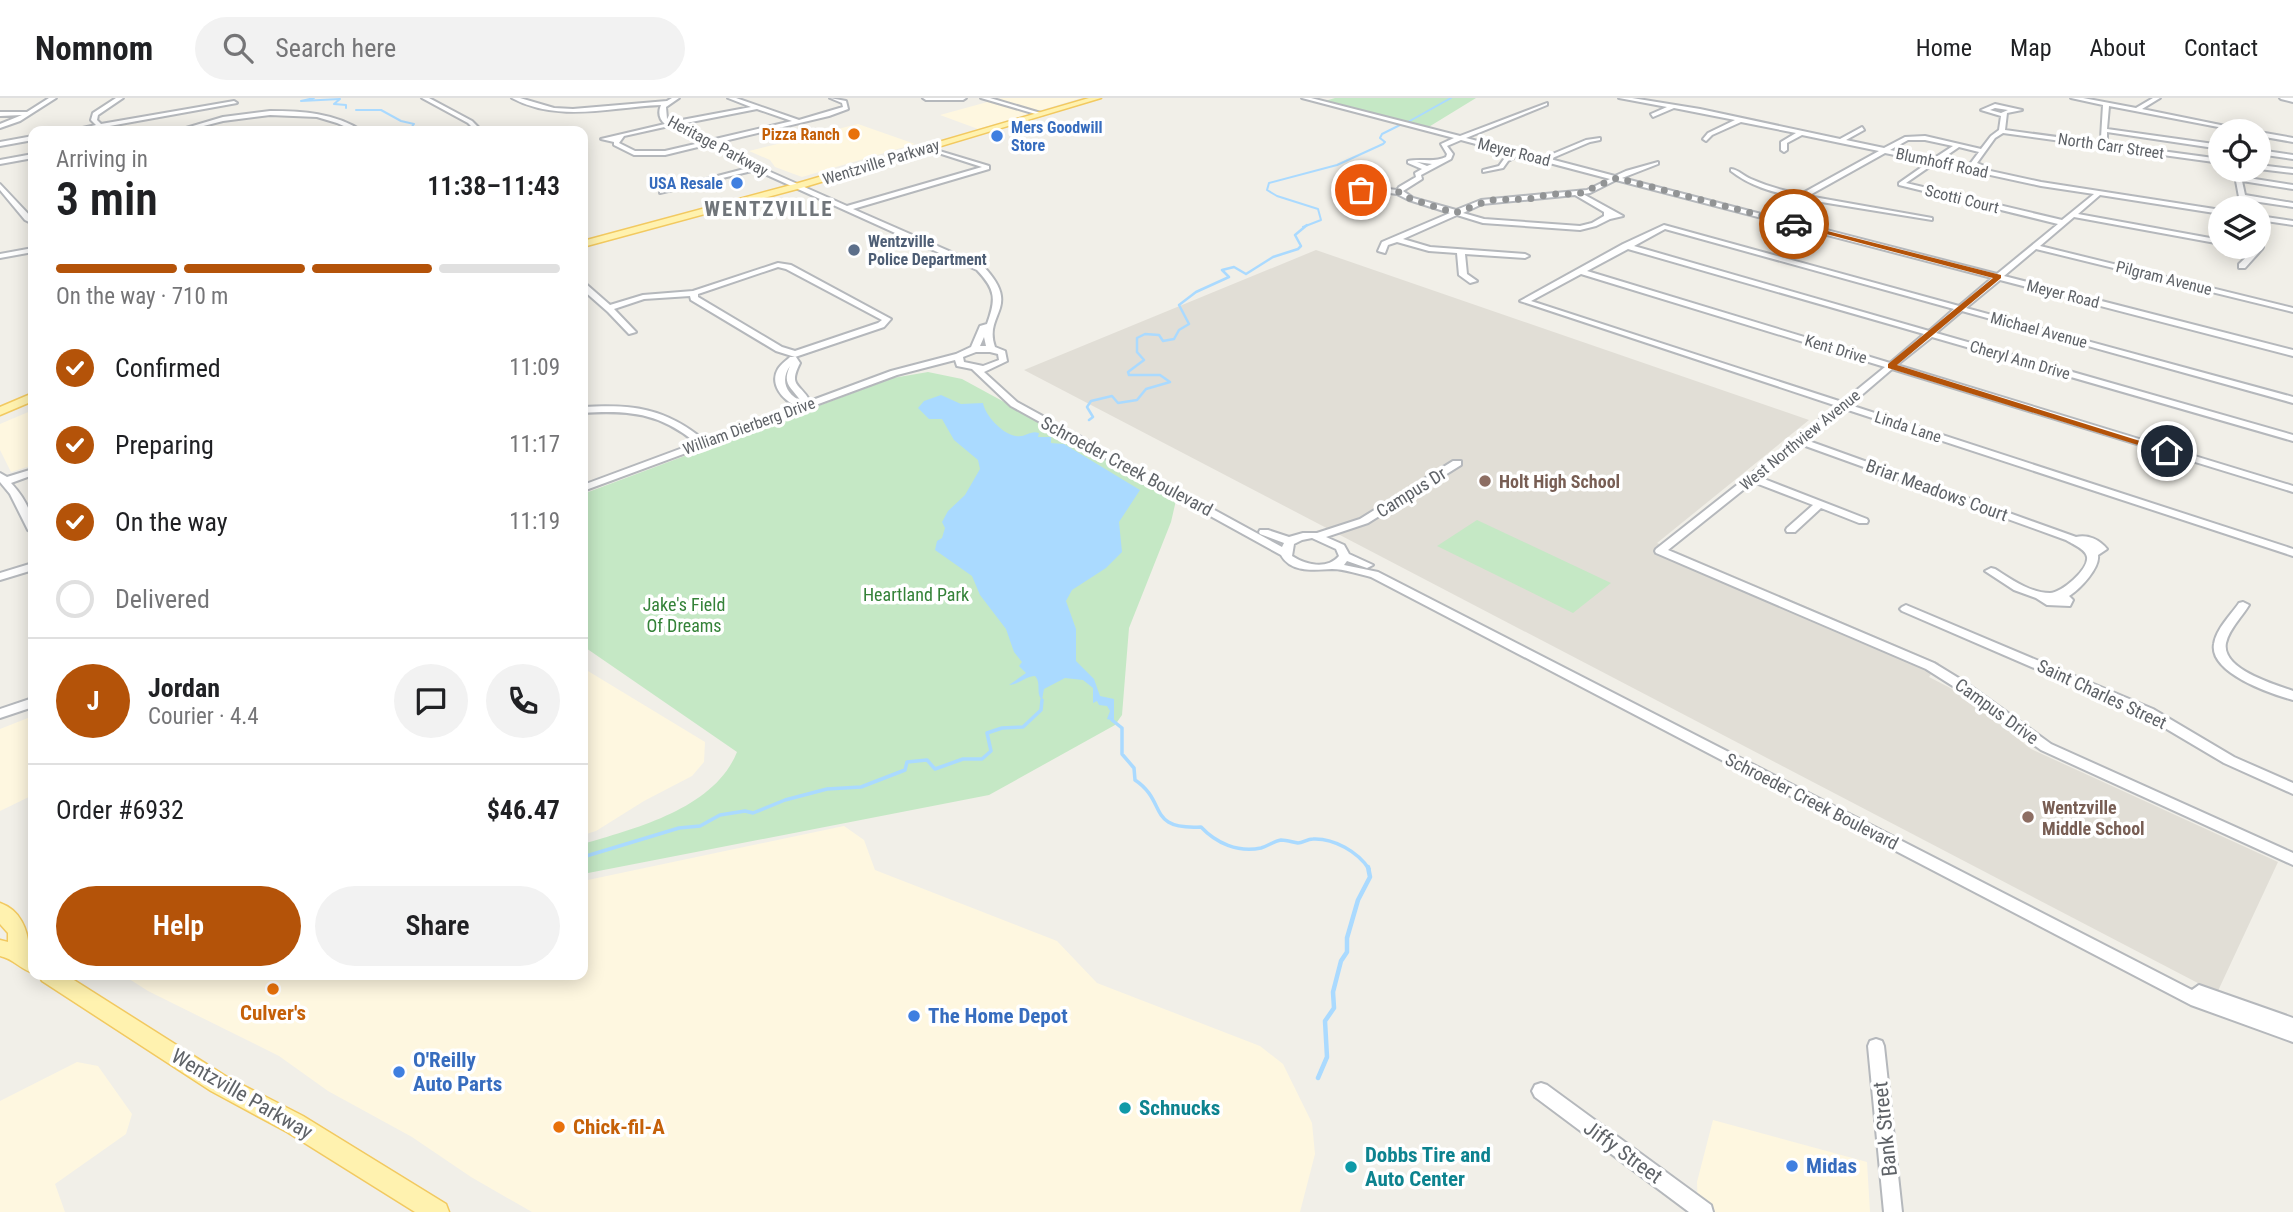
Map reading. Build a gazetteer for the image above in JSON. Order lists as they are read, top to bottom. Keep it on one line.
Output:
{"streets":{"main road":["Wentzville Parkway"],"street":["Heritage Parkway","North Carr Street","Meyer Road","Blumhoff Road","Scotti Court","Pilgram Avenue","Michael Avenue","Kent Drive","Cheryl Ann Drive","William Dierberg Drive","Linda Lane","West Northview Avenue","Schroeder Creek Boulevard","Briar Meadows Court","Campus Dr","Saint Charles Street","Campus Drive","Bank Street","Jiffy Street"]},"crossings":[["Heritage Parkway","Wentzville Parkway"],["Meyer Road","West Northview Avenue"],["Blumhoff Road","Scotti Court"],["Blumhoff Road","West Northview Avenue"],["Scotti Court","West Northview Avenue"],["Pilgram Avenue","West Northview Avenue"],["Michael Avenue","Cheryl Ann Drive"],["Michael Avenue","West Northview Avenue"],["Kent Drive","West Northview Avenue"],["Cheryl Ann Drive","West Northview Avenue"],["Linda Lane","West Northview Avenue"],["West Northview Avenue","Briar Meadows Court"],["West Northview Avenue","Campus Drive"],["Schroeder Creek Boulevard","Campus Dr"]],"districts":["WENTZVILLE"],"parks":["Heartland Park","Jake's Field Of Dreams"],"places":["Pizza Ranch","Mers Goodwill Store","USA Resale","Wentzville Police Department","Holt High School","Wentzville Middle School","Culver's","The Home Depot","O'Reilly Auto Parts","Schnucks","Chick-fil-A","Midas","Dobbs Tire and Auto Center"],"page":{"header":"Nomnom","search":"Search here","nav":["Home","Map","About","Contact"],"heading":["3 min","Arriving in","11:38–11:43"],"panel":["Jordan","Courier · 4.4","Order #6932","$46.47"],"bar":"On the way · 710 m","list":[["Confirmed","11:09"],["Preparing","11:17"],["On the way","11:19"],"Delivered"],"round":"J","buttons":["Help","Share"]}}
